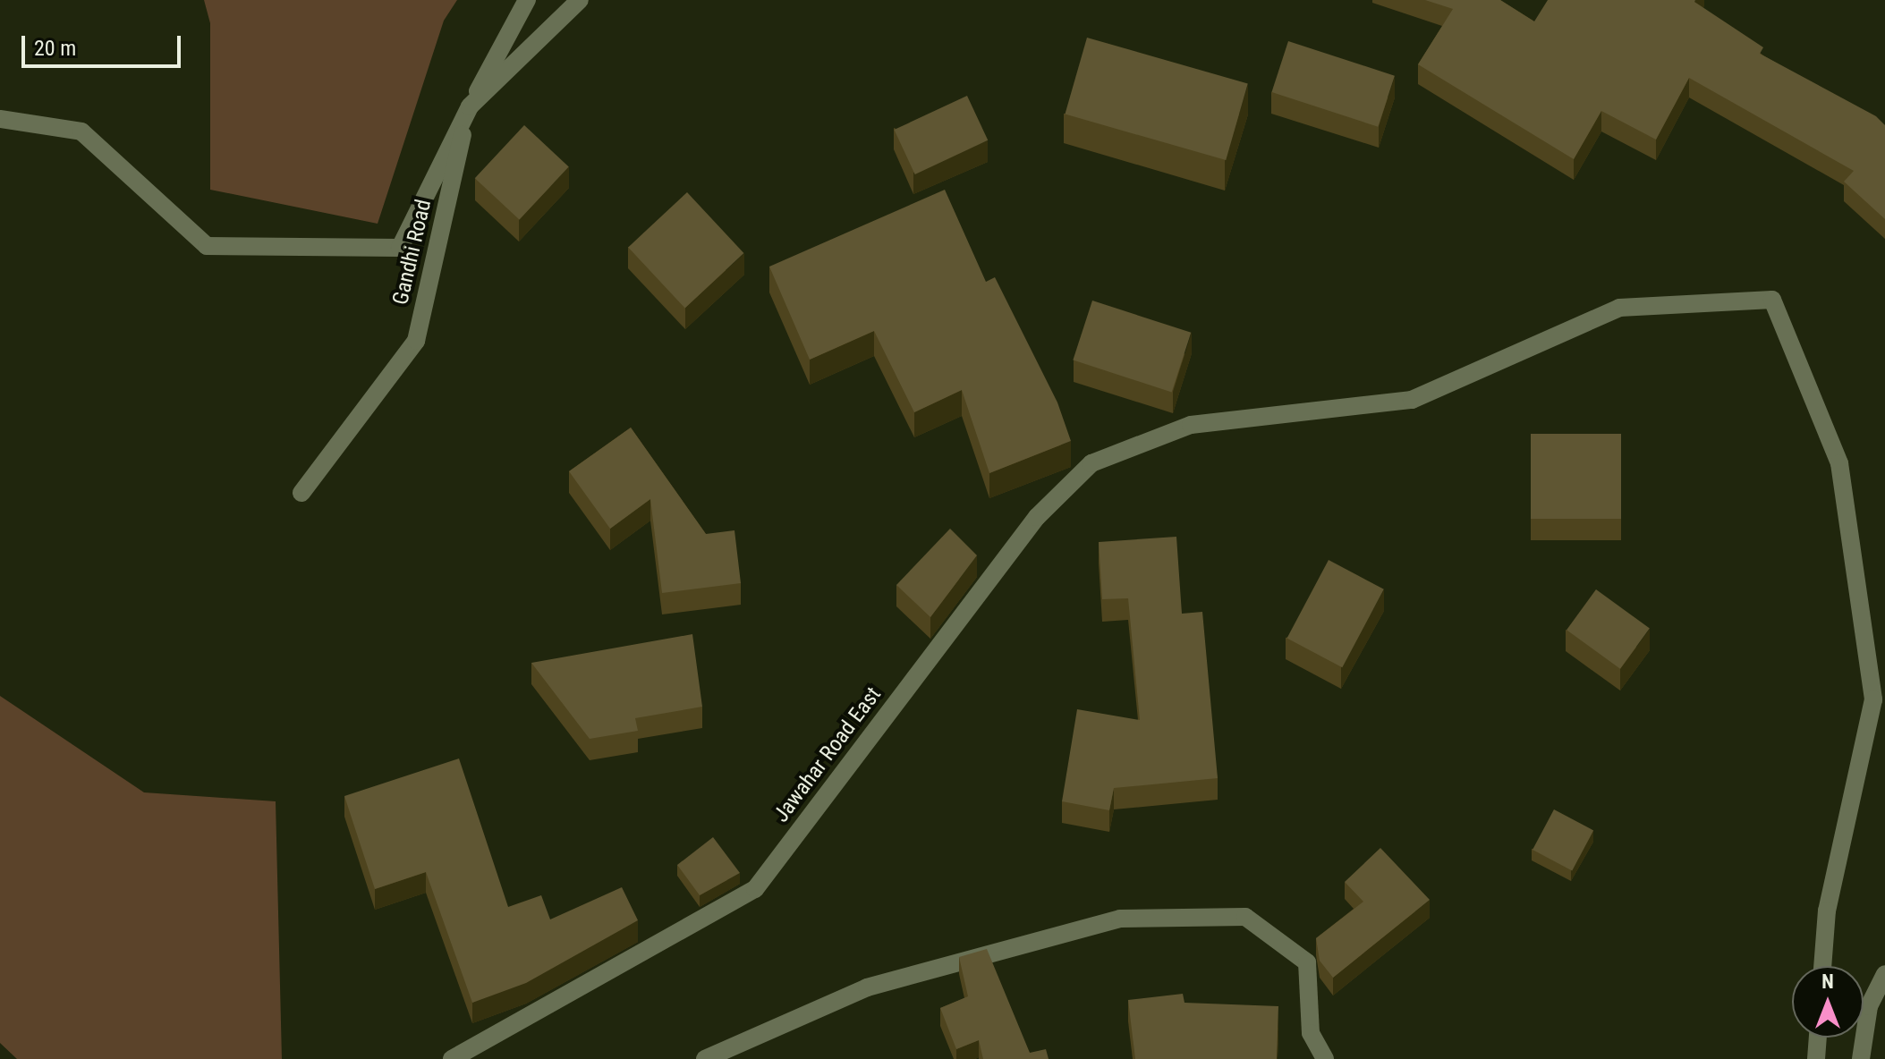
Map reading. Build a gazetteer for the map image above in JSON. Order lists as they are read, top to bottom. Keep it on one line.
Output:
{"streets":{"street":["Gandhi Road","Jawahar Road East"]},"scale_bar":"20 m","north":"top"}
